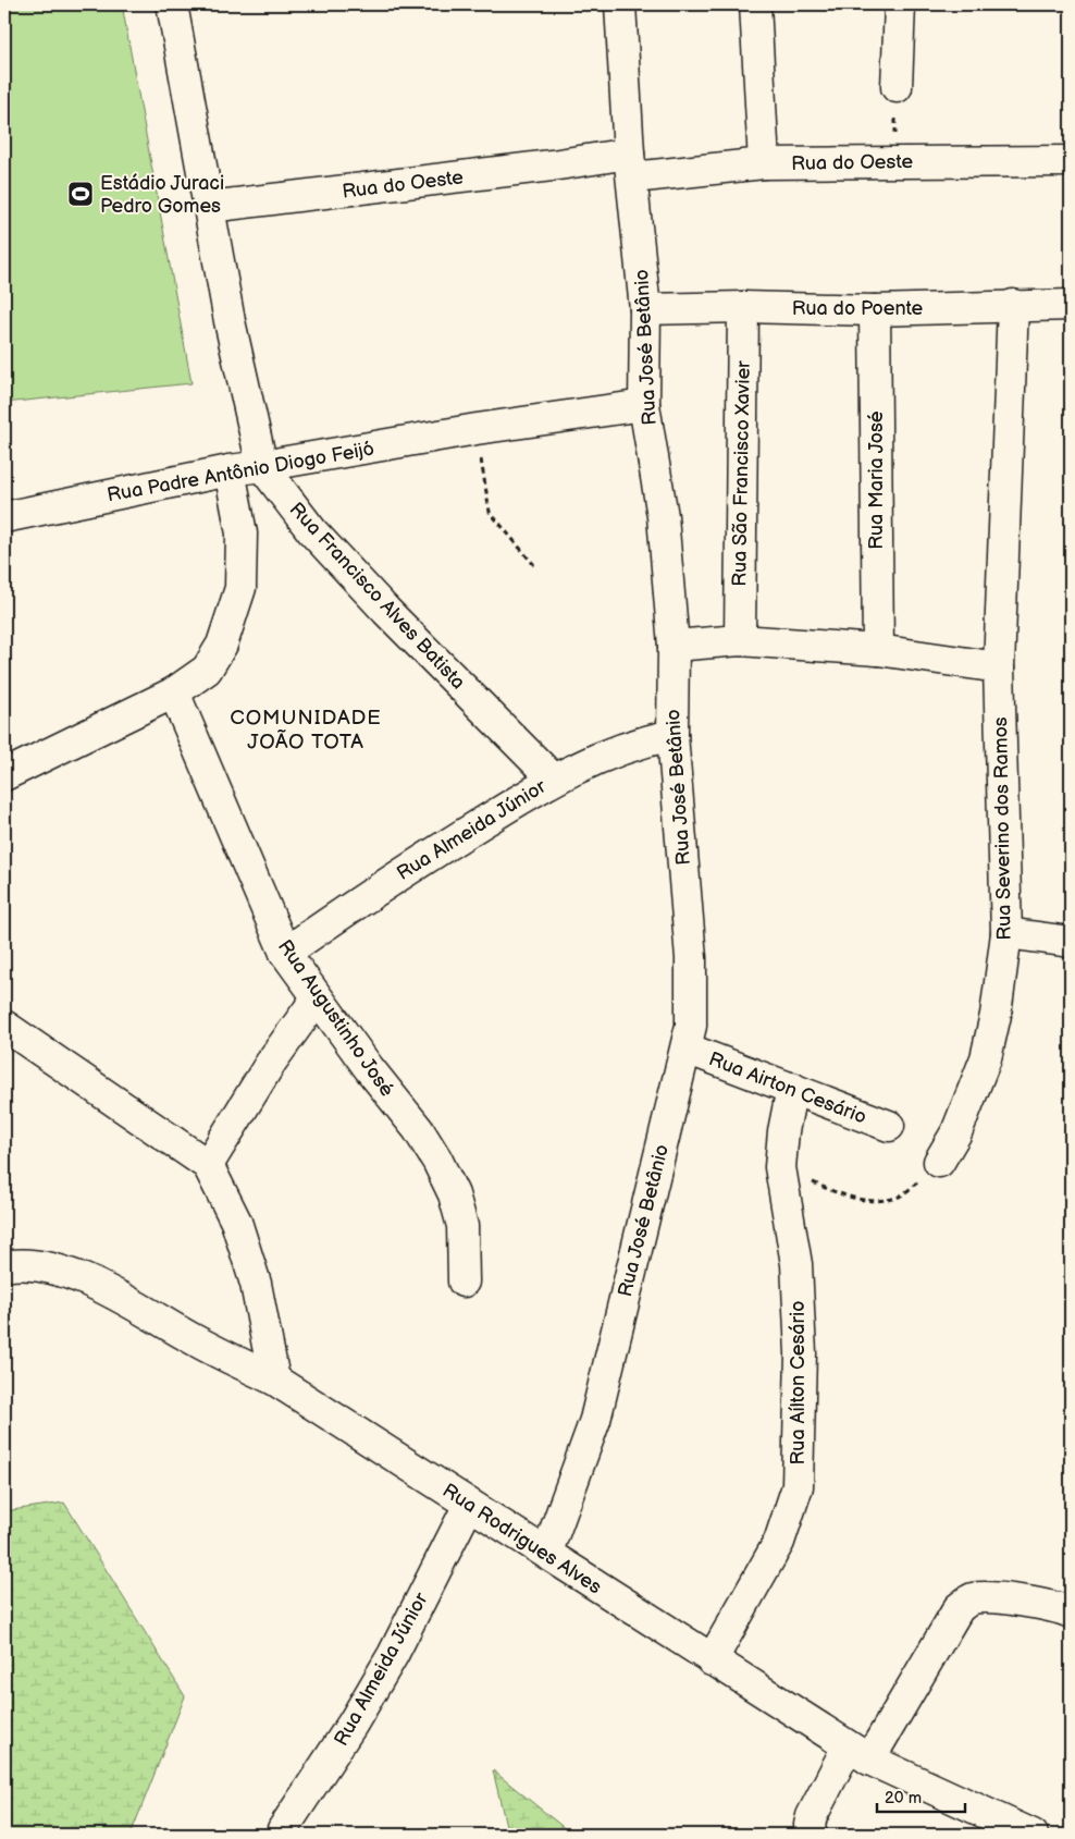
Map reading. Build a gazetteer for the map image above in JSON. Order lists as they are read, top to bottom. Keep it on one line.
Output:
{"streets":{"street":["Rua do Oeste","Rua do Poente","Rua José Betânio","Rua Padre Antônio Diogo Feijó","Rua São Francisco Xavier","Rua Maria José","Rua Francisco Alves Batista","Rua Severino dos Ramos","Rua Almeida Júnior","Rua Augustinho José","Rua Airton Cesário","Rua Aílton Cesário","Rua Rodrigues Alves"]},"crossings":[["Rua do Oeste","Rua José Betânio"],["Rua do Oeste","Rua Francisco Alves Batista"],["Rua do Poente","Rua José Betânio"],["Rua do Poente","Rua São Francisco Xavier"],["Rua do Poente","Rua Maria José"],["Rua do Poente","Rua Severino dos Ramos"],["Rua José Betânio","Rua Padre Antônio Diogo Feijó"],["Rua José Betânio","Rua Almeida Júnior"],["Rua José Betânio","Rua Airton Cesário"],["Rua José Betânio","Rua Rodrigues Alves"],["Rua Padre Antônio Diogo Feijó","Rua Francisco Alves Batista"],["Rua Francisco Alves Batista","Rua Almeida Júnior"],["Rua Almeida Júnior","Rua Augustinho José"],["Rua Almeida Júnior","Rua Rodrigues Alves"],["Rua Airton Cesário","Rua Aílton Cesário"],["Rua Aílton Cesário","Rua Rodrigues Alves"]],"districts":["COMUNIDADE JOÃO TOTA"],"places":{"sports":["Estádio Juraci Pedro Gomes"]},"scale_bar":"20 m"}
